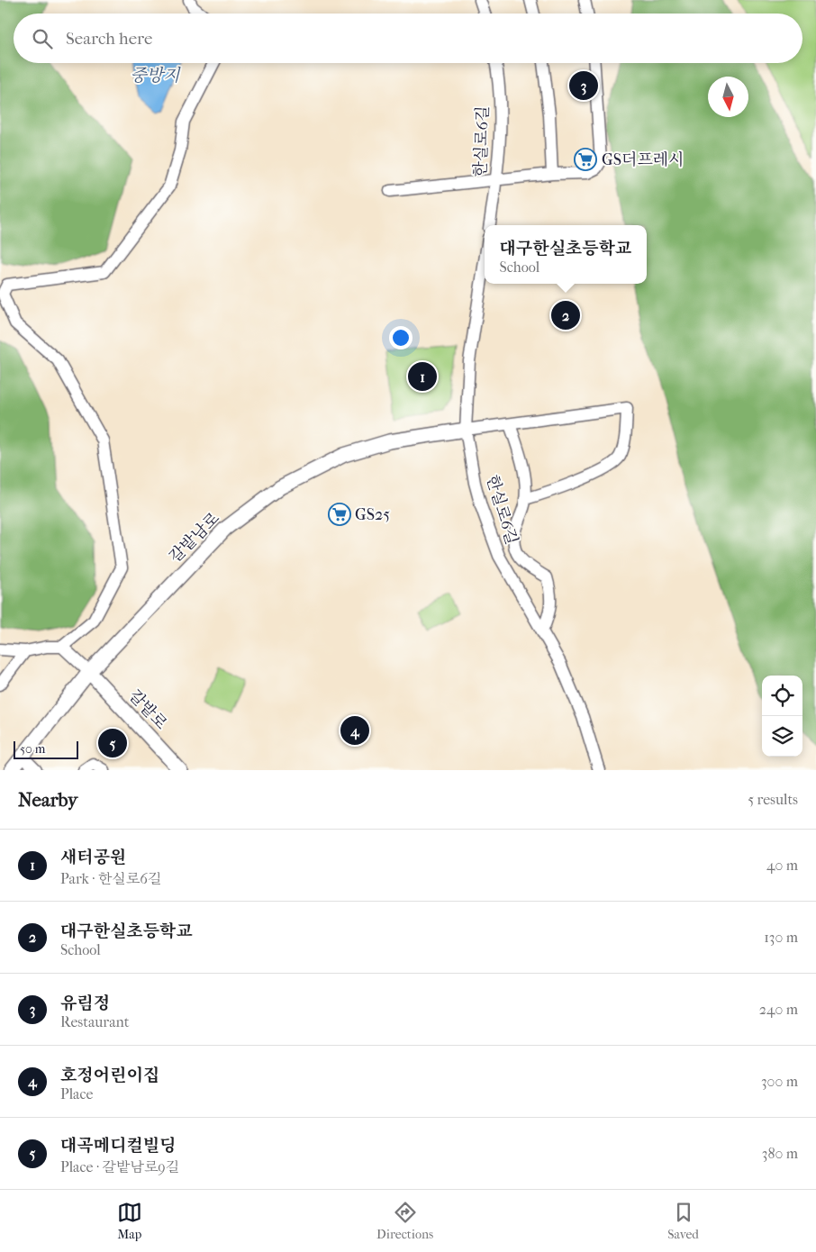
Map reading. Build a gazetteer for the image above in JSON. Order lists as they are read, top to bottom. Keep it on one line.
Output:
{"streets":{"main road":["갈밭남로","갈밭로"],"street":["한실로6길"]},"crossings":[["한실로6길","갈밭남로"],["갈밭남로","갈밭로"]],"water":["중방지"],"places":{"supermarket":["GS더프레시","GS25"]},"scale_bar":"50 m","north":"bottom","page":{"search":"Search here","pins":["3","2","1","4","5"],"popup":["대구한실초등학교","School"],"scale":"50 m","heading":["Nearby","5 results"],"list":[{"mark":"1","name":"새터공원","note":"Park · 한실로6길","value":"40 m"},{"mark":"2","name":"대구한실초등학교","note":"School","value":"130 m"},{"mark":"3","name":"유림정","note":"Restaurant","value":"240 m"},{"mark":"4","name":"호정어린이집","note":"Place","value":"300 m"},{"mark":"5","name":"대곡메디컬빌딩","note":"Place · 갈밭남로9길","value":"380 m"}],"nav":["Map","Directions","Saved"]}}
